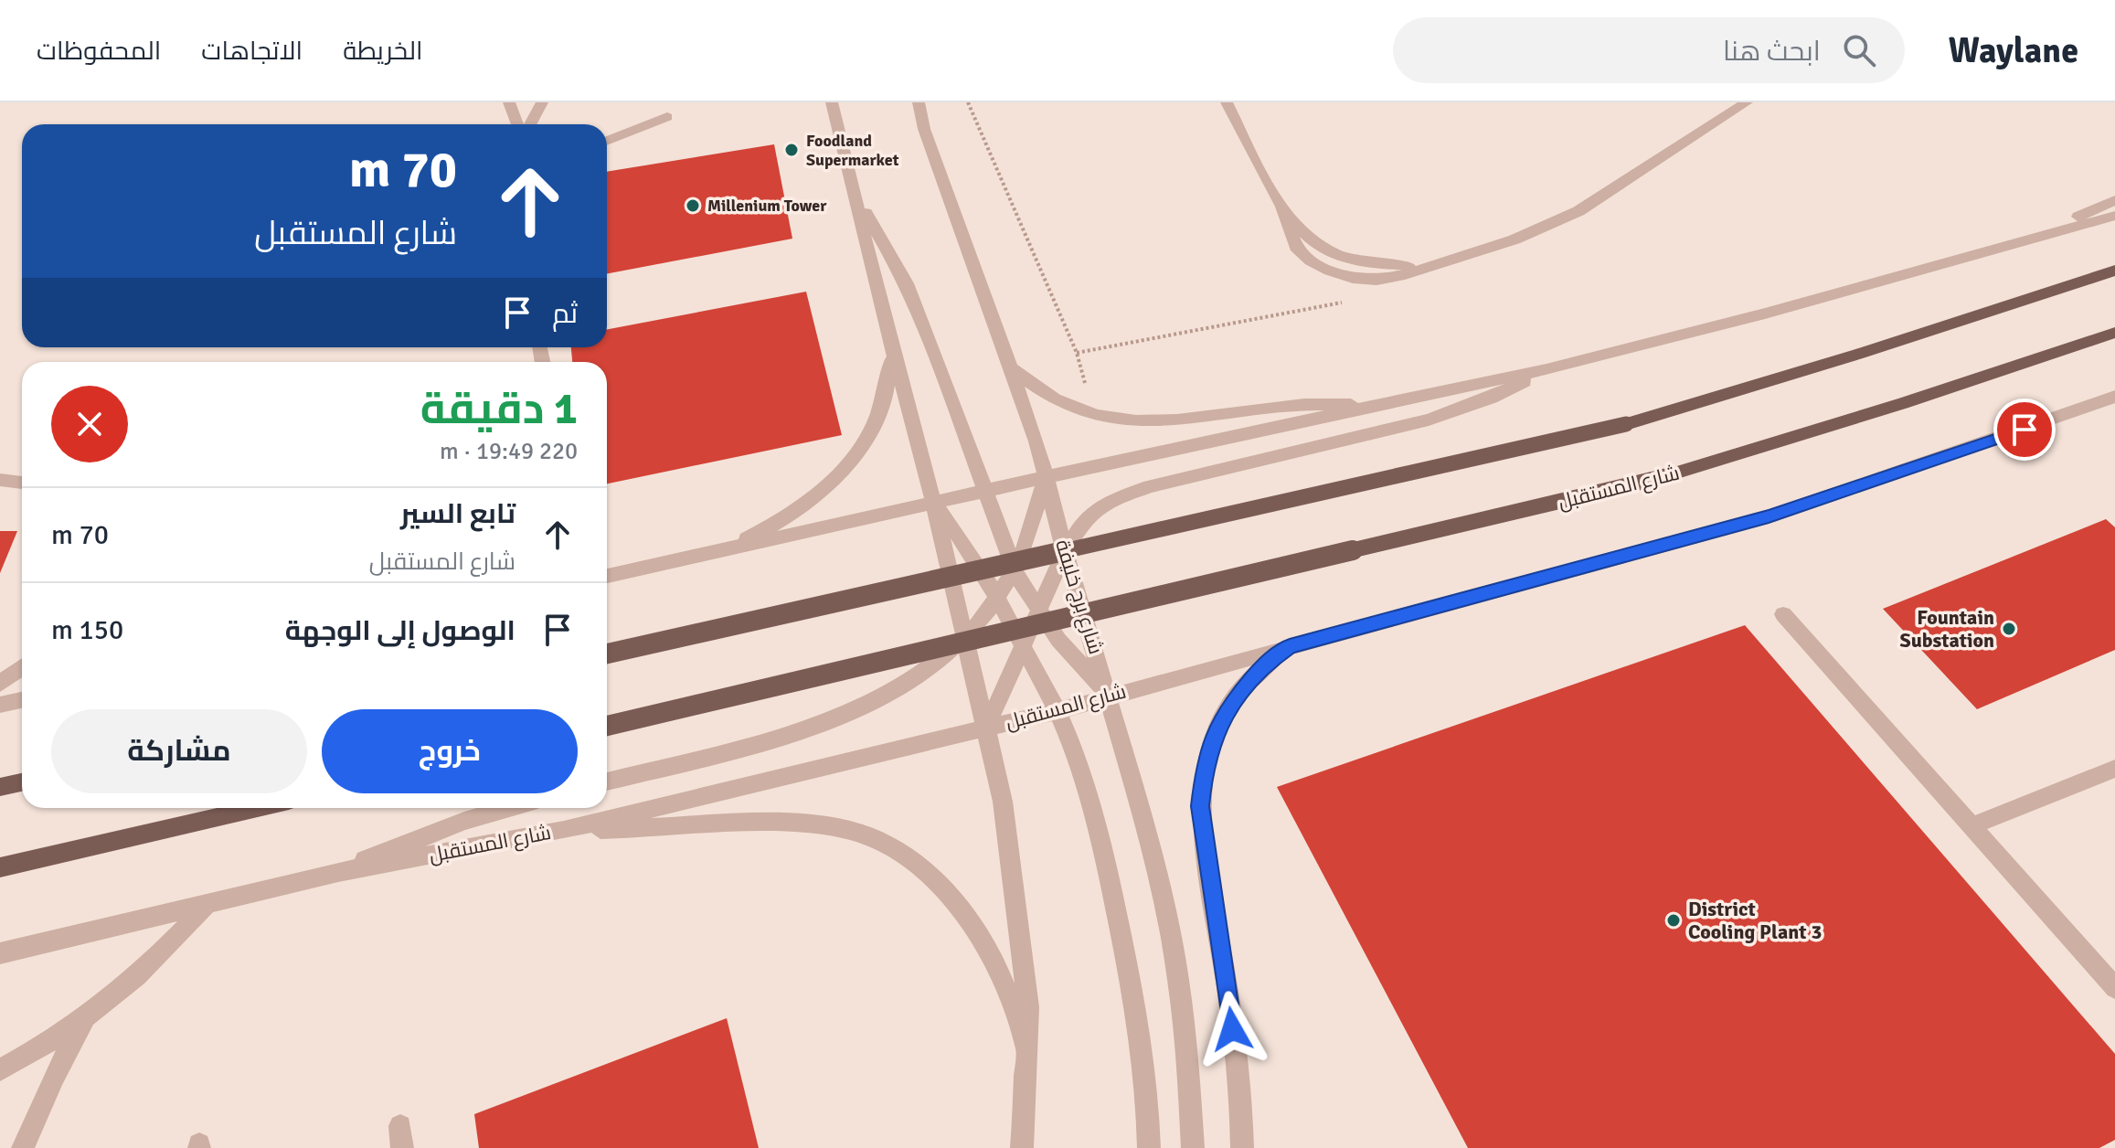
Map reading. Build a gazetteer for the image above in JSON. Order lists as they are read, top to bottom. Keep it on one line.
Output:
{"streets":{"main road":["شارع المستقبل"],"street":["شارع برج خليفة"]},"crossings":[["شارع المستقبل","شارع برج خليفة"]],"places":["Foodland Supermarket","Millenium Tower","Fountain Substation","District Cooling Plant 3"],"page":{"header":"Waylane","search":"ابحث هنا","nav":["الخريطة","الاتجاهات","المحفوظات"],"turn":["70 m","شارع المستقبل"],"then":"ثم","heading":["1 دقيقة","220 m · 19:49"],"list":[{"name":"تابع السير","note":"شارع المستقبل","value":"70 m"},{"name":"الوصول إلى الوجهة","value":"150 m"}],"buttons":["خروج","مشاركة"]}}
